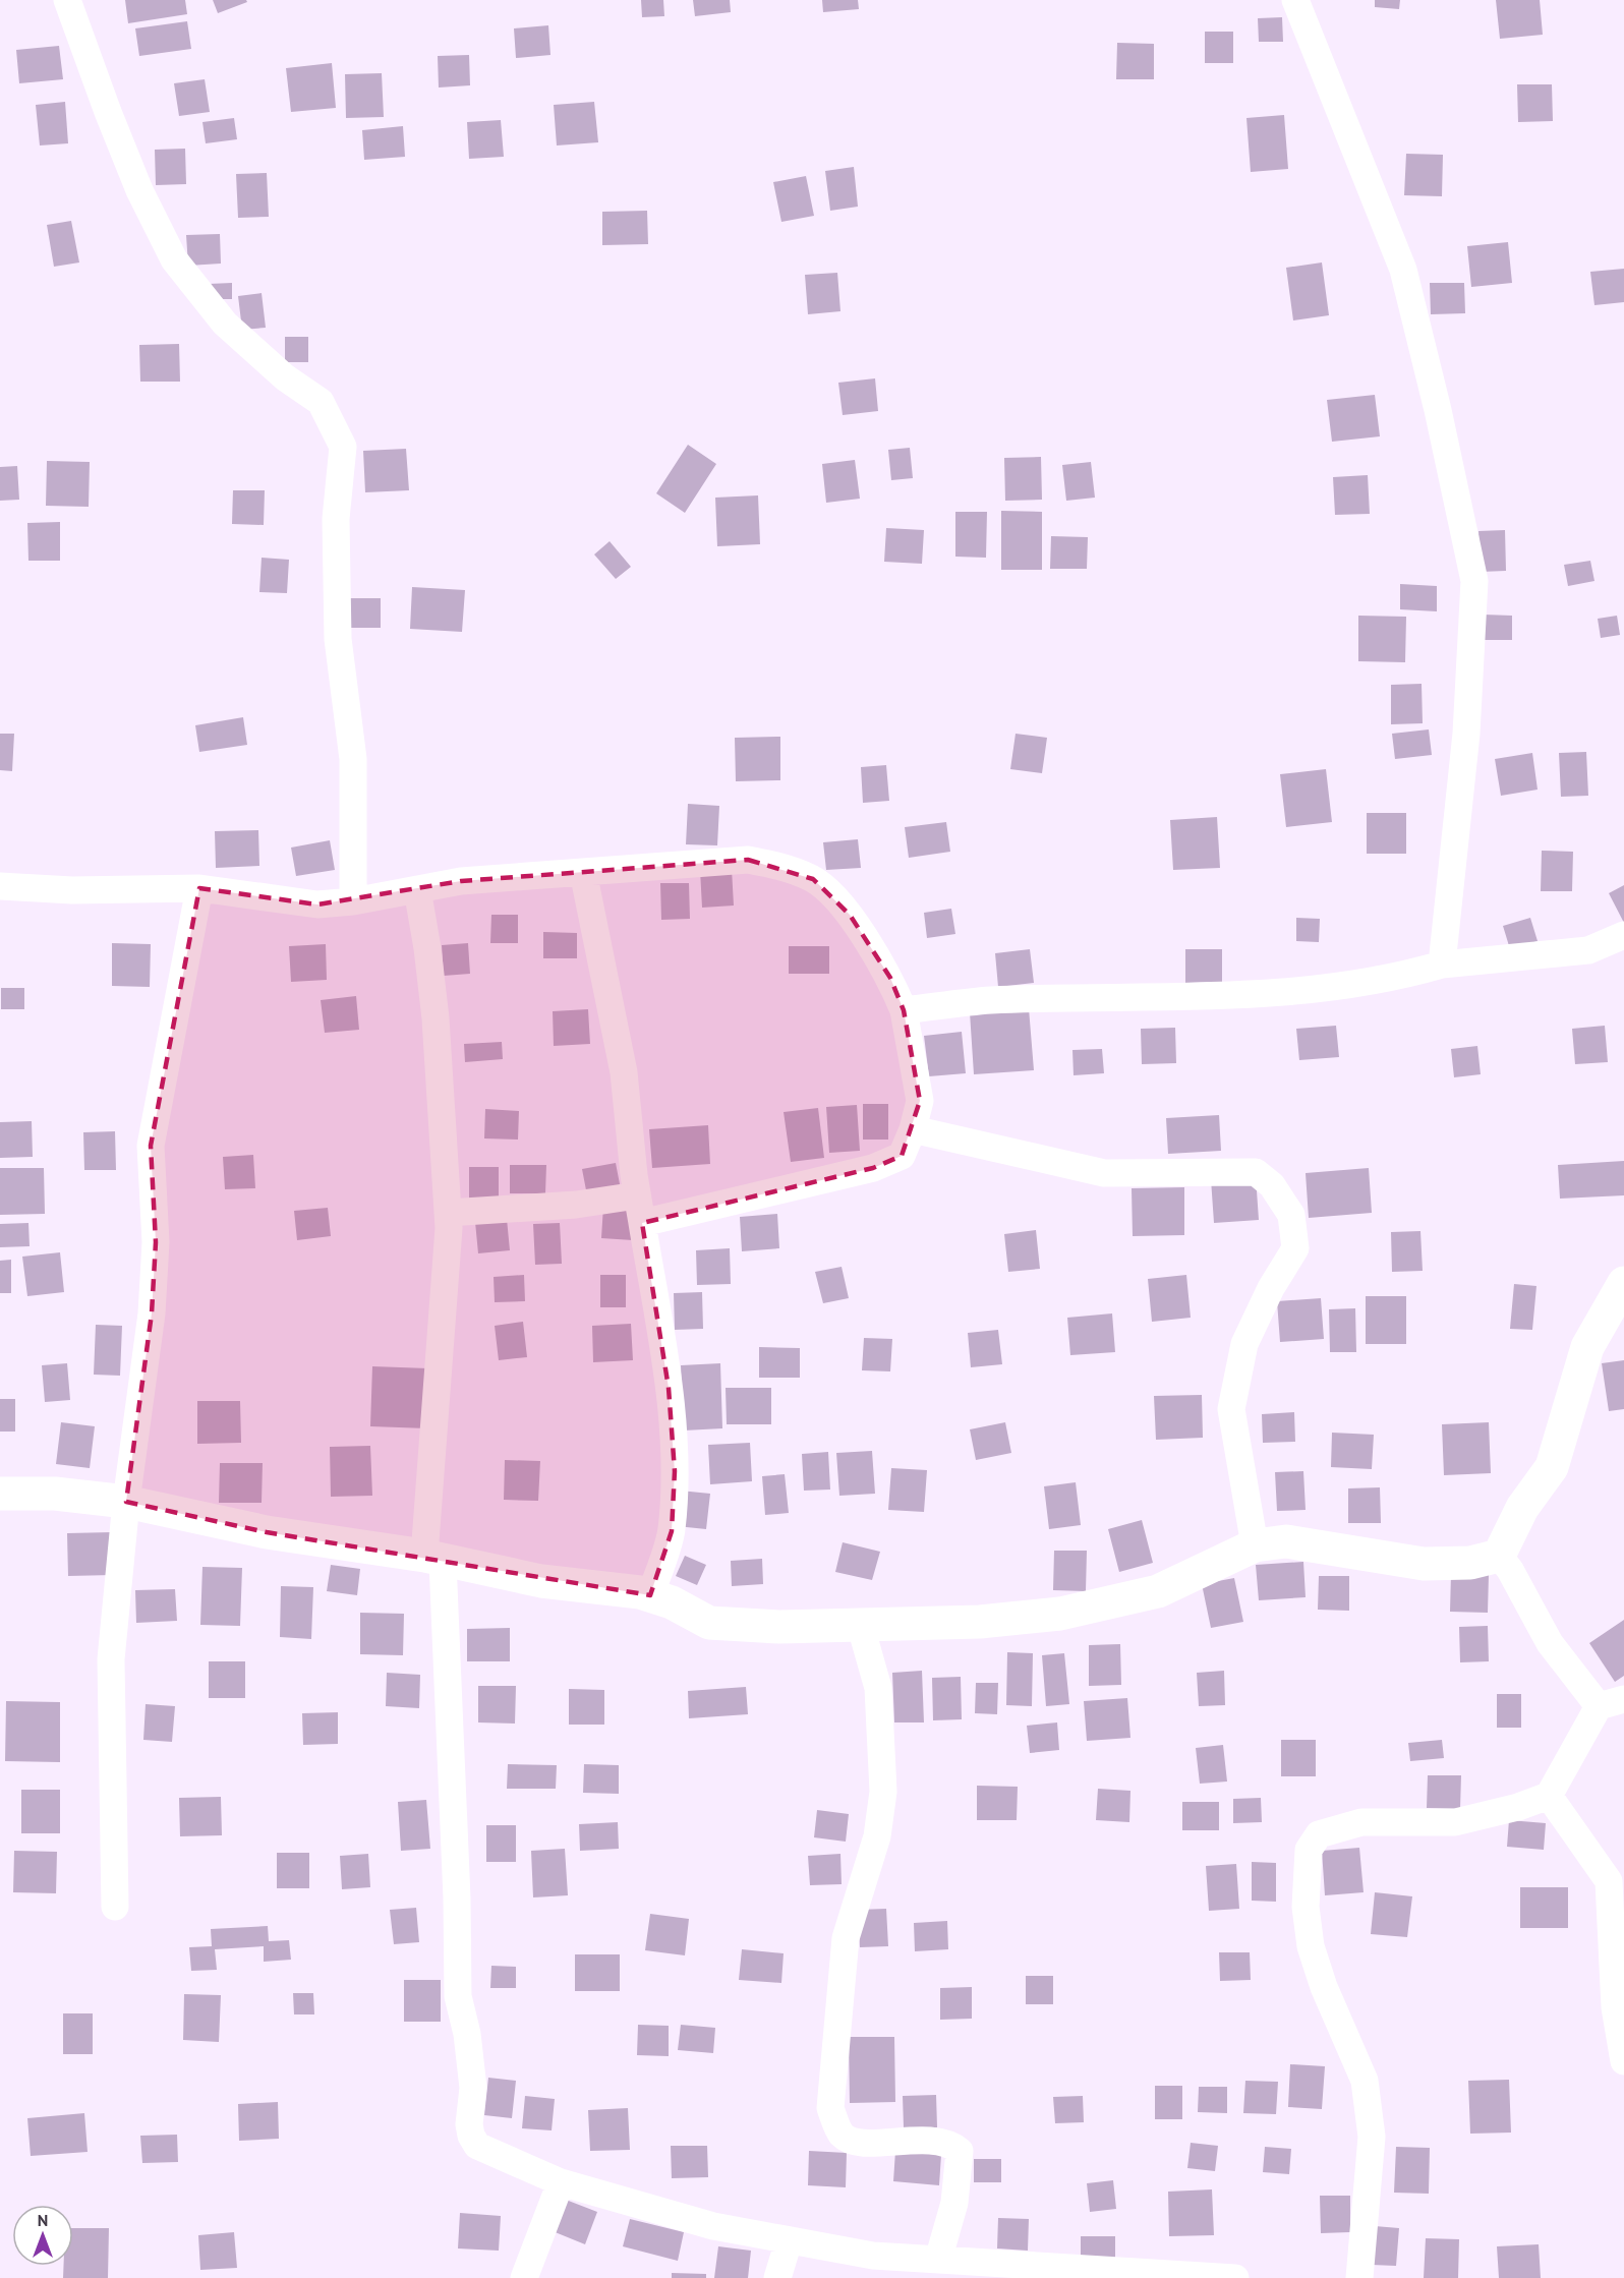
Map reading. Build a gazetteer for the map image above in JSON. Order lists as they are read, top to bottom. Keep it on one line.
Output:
{"north":"top"}
